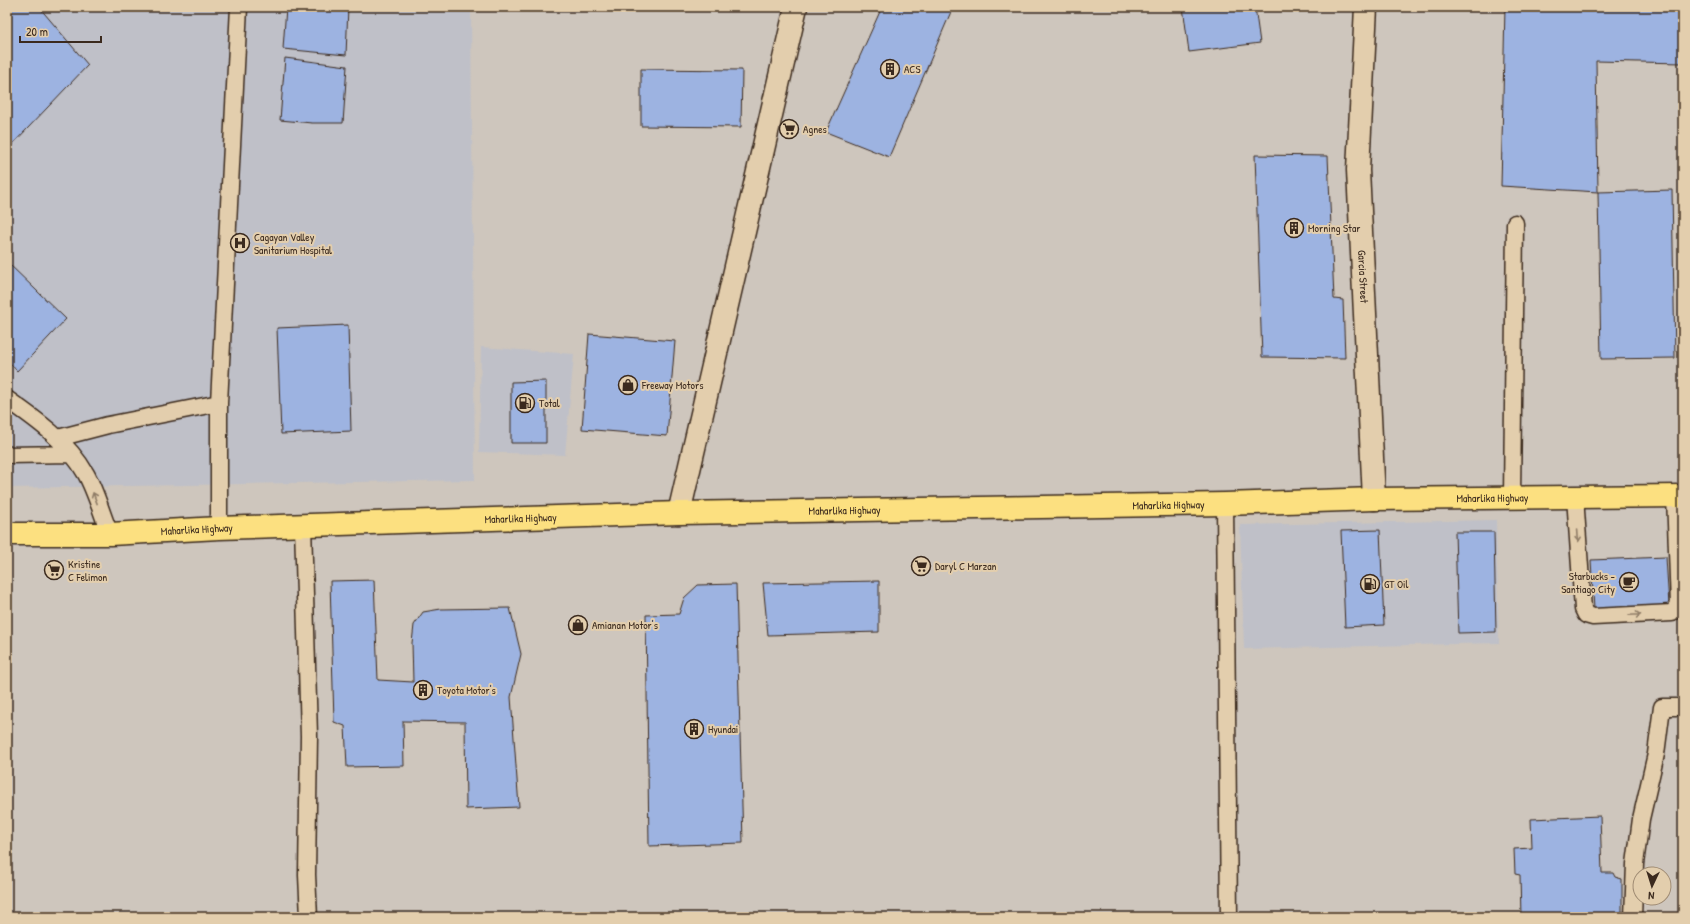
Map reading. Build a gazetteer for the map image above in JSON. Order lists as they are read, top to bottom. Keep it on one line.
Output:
{"streets":{"main road":["Maharlika Highway"],"street":["Garcia Street"]},"crossings":[["Garcia Street","Maharlika Highway"]],"places":{"building":["ACS","Morning Star","Toyota Motor's","Hyundai"],"supermarket":["Agnes","Daryl C Marzan","Kristine C Felimon"],"hospital":["Cagayan Valley Sanitarium Hospital"],"shop":["Freeway Motors","Amianan Motor's"],"fuel station":["Total","GT Oil"],"cafe":["Starbucks - Santiago City"]},"scale_bar":"20 m","north":"bottom"}
